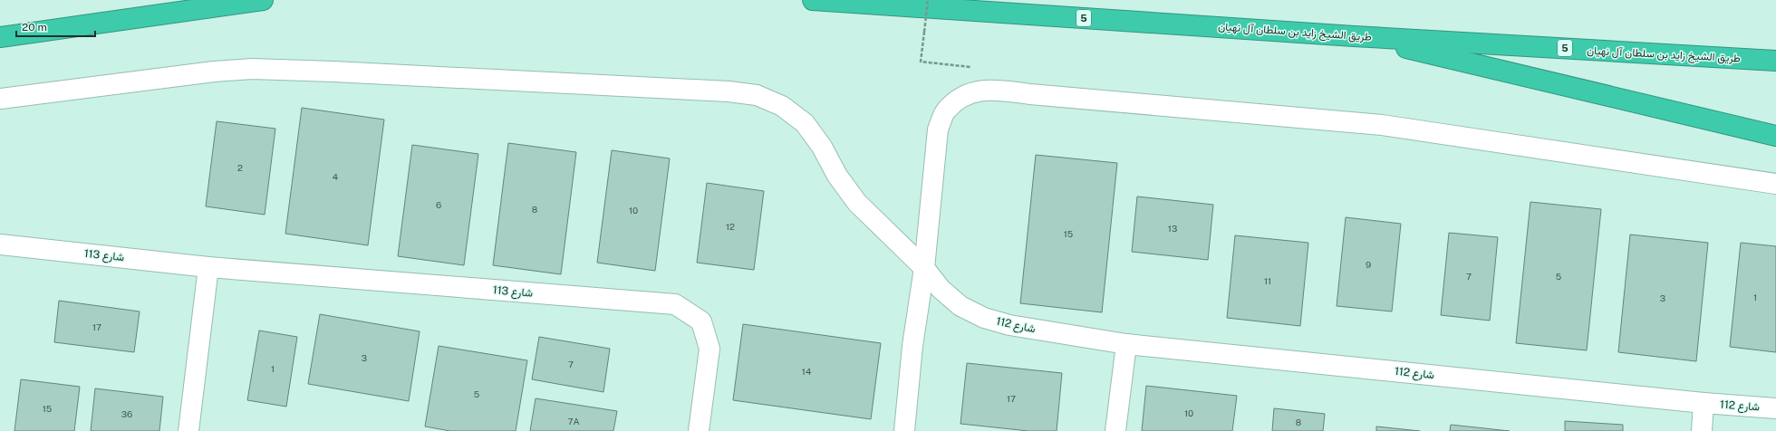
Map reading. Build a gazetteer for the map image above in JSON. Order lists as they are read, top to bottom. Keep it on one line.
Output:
{"streets":{"highway":["5","طريق الشيخ زايد بن سلطان آل نهيان"],"street":["شارع 113","شارع 112"]},"house_numbers":["2","4","6","8","10","12","13","15","9","7","5","11","1","3","17","3","7","1","14","5","17","15","10","36","7A","8"],"scale_bar":"20 m"}
